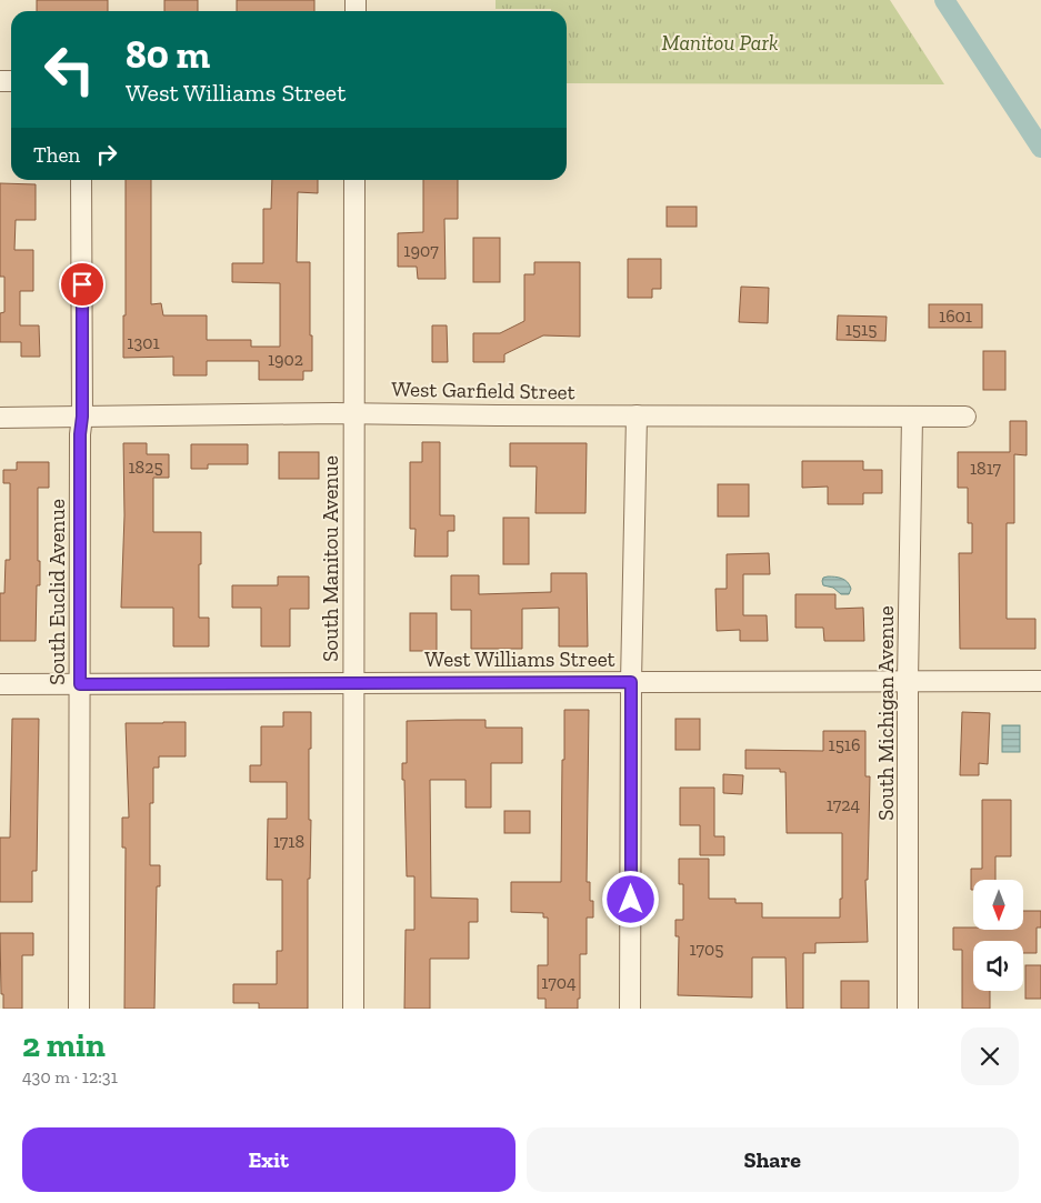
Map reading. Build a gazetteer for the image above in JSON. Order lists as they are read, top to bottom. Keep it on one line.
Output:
{"streets":{"street":["West Garfield Street","South Manitou Avenue","South Euclid Avenue","West Williams Street","South Michigan Avenue"]},"crossings":[["West Garfield Street","South Manitou Avenue"],["West Garfield Street","South Euclid Avenue"],["West Garfield Street","South Michigan Avenue"],["South Manitou Avenue","West Williams Street"],["South Euclid Avenue","West Williams Street"],["West Williams Street","South Michigan Avenue"]],"parks":["Manitou Park"],"house_numbers":["1907","1601","1515","1301","1902","1825","1817","1516","1724","1718","1705","1704"],"north":"bottom","page":{"turn":["80 m","West Williams Street"],"then":"Then","heading":["2 min","430 m · 12:31"],"buttons":["Exit","Share"]}}
